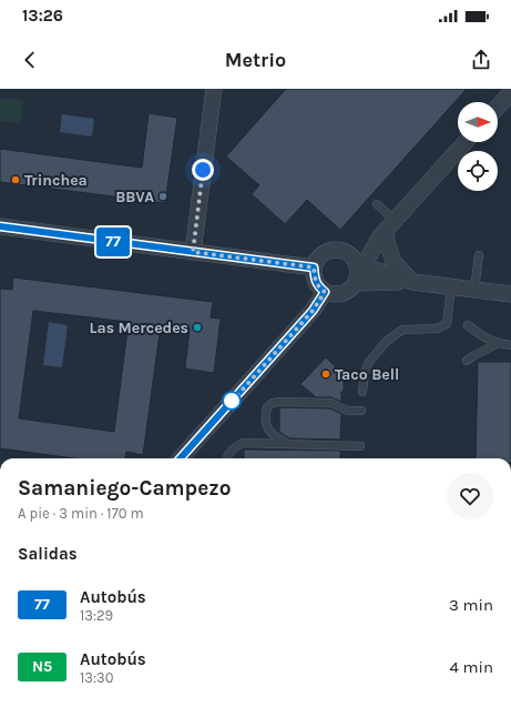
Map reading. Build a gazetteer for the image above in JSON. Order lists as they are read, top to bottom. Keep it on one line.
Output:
{"places":["Trinchea","BBVA","Las Mercedes","Taco Bell"],"lines":["bus line 77"],"north":"right","page":{"status":"13:26","header":"Metrio","on_map":"77","heading":[["Samaniego-Campezo","A pie · 3 min · 170 m"],"Salidas"],"list":[{"mark":"77","name":"Autobús","note":"13:29","value":"3 min"},{"mark":"N5","name":"Autobús","note":"13:30","value":"4 min"}]}}
